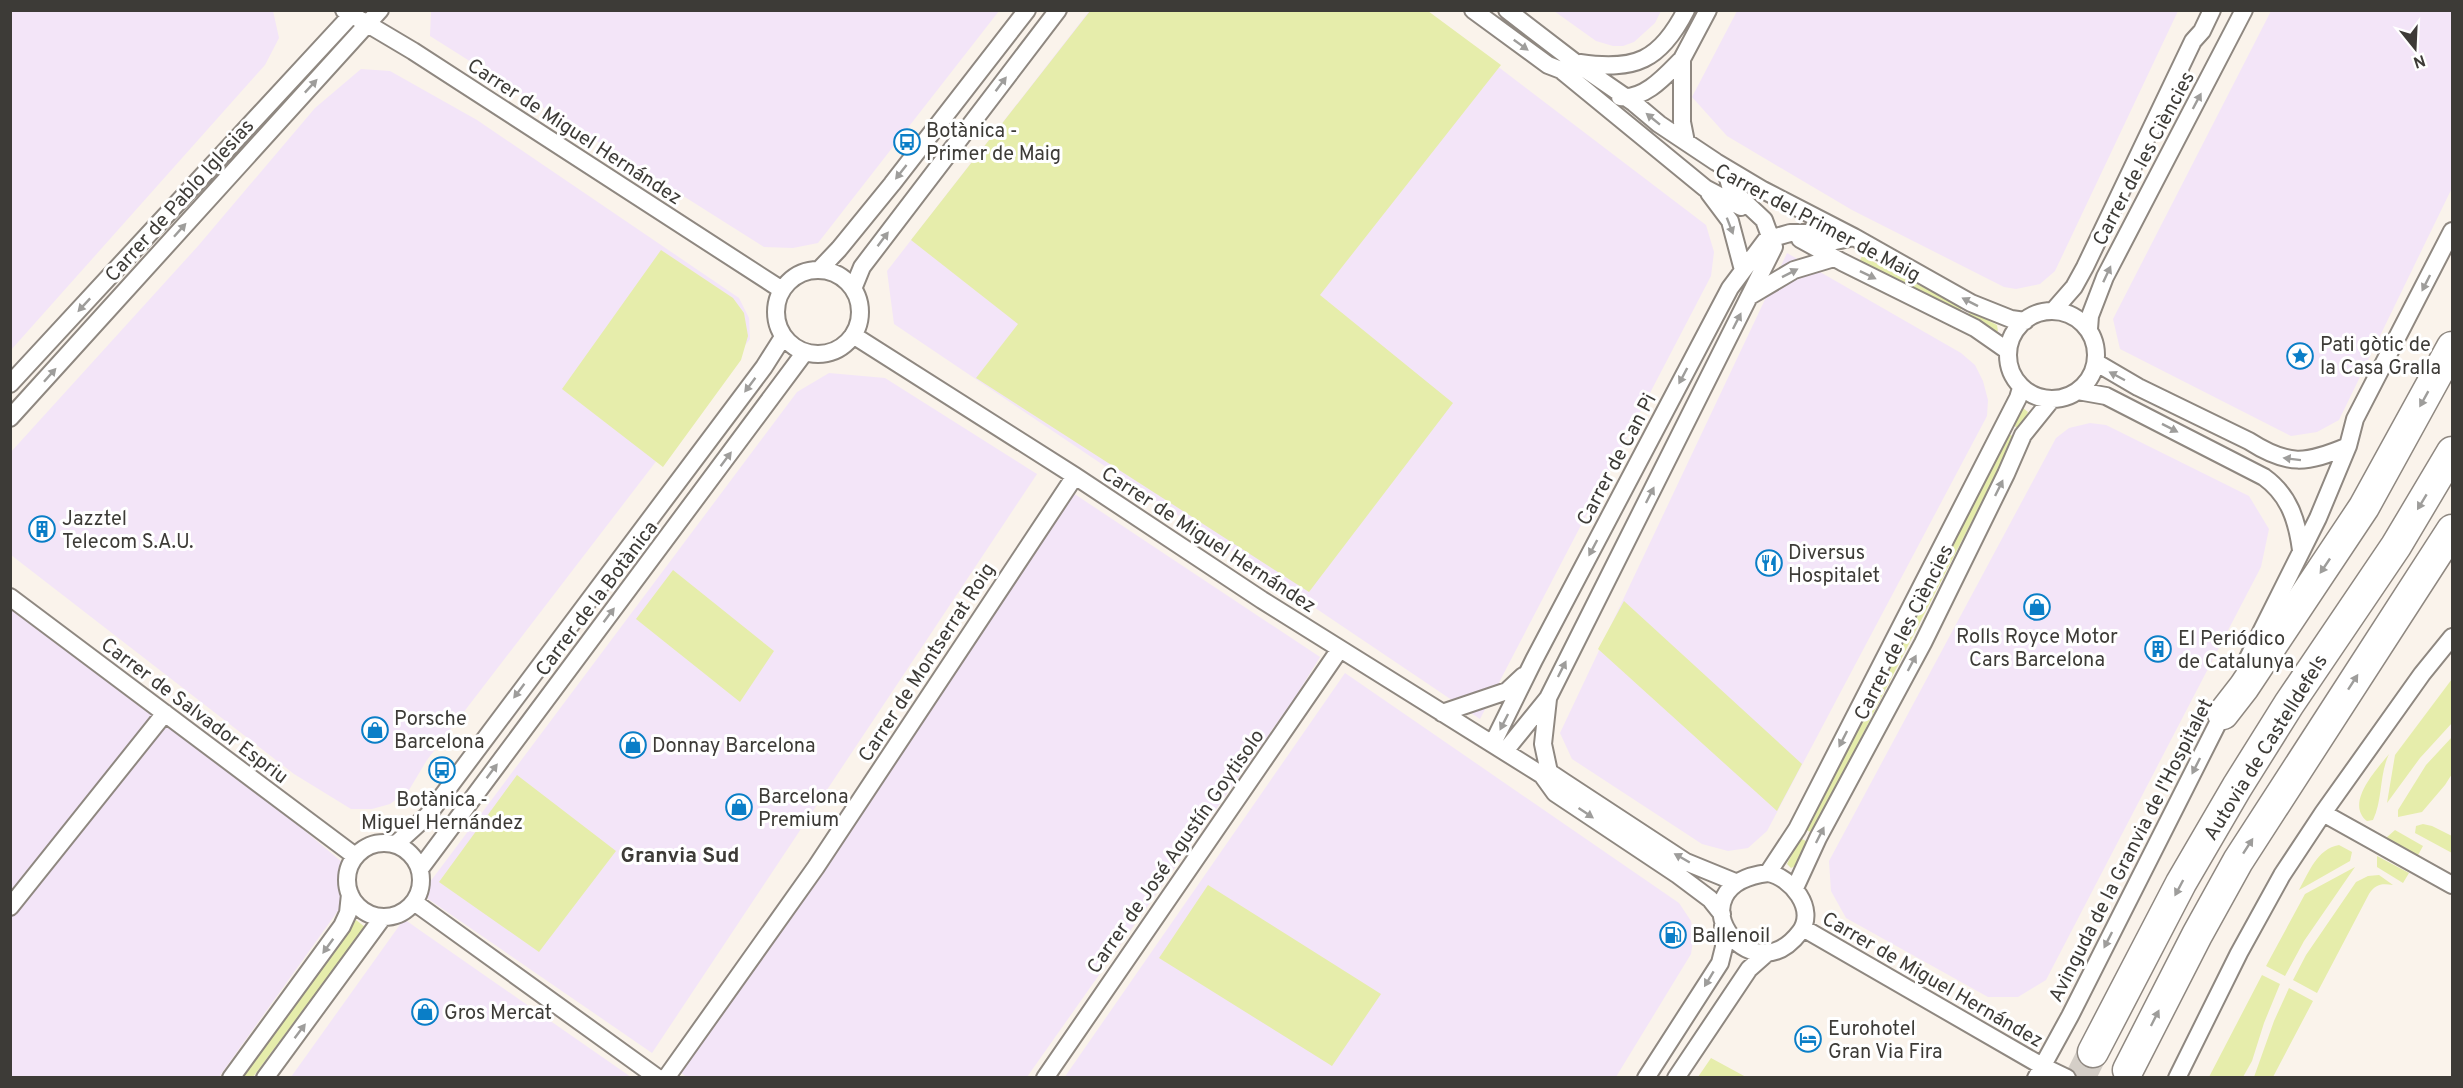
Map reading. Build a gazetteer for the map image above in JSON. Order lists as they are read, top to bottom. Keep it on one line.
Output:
{"streets":{"highway":["Autovia de Castelldefels"],"street":["Carrer de Miguel Hernández","Carrer de les Ciències","Carrer de Pablo Iglesias","Carrer del Primer de Maig","Carrer de Can Pi","Carrer de la Botànica","Carrer de Montserrat Roig","Carrer de Salvador Espriu","Avinguda de la Granvia de l'Hospitalet","Carrer de José Agustín Goytisolo"]},"crossings":[["Carrer de Miguel Hernández","Carrer de les Ciències"],["Carrer de Miguel Hernández","Carrer de Pablo Iglesias"],["Carrer de Miguel Hernández","Carrer de Can Pi"],["Carrer de Miguel Hernández","Carrer de la Botànica"],["Carrer de Miguel Hernández","Carrer de Montserrat Roig"],["Carrer de Miguel Hernández","Avinguda de la Granvia de l'Hospitalet"],["Carrer de Miguel Hernández","Carrer de José Agustín Goytisolo"],["Carrer de les Ciències","Carrer del Primer de Maig"],["Carrer del Primer de Maig","Carrer de Can Pi"],["Carrer de la Botànica","Carrer de Salvador Espriu"]],"districts":["Granvia Sud"],"places":{"bus stop":["Botànica - Primer de Maig","Botànica - Miguel Hernández"],"place":["Pati gòtic de la Casa Gralla"],"building":["Jazztel Telecom S.A.U.","El Periódico de Catalunya"],"restaurant":["Diversus Hospitalet"],"shop":["Rolls Royce Motor Cars Barcelona","Porsche Barcelona","Donnay Barcelona","Barcelona Premium","Gros Mercat"],"fuel station":["Ballenoil"],"hotel":["Eurohotel Gran Via Fira"]},"north":"bottom"}
